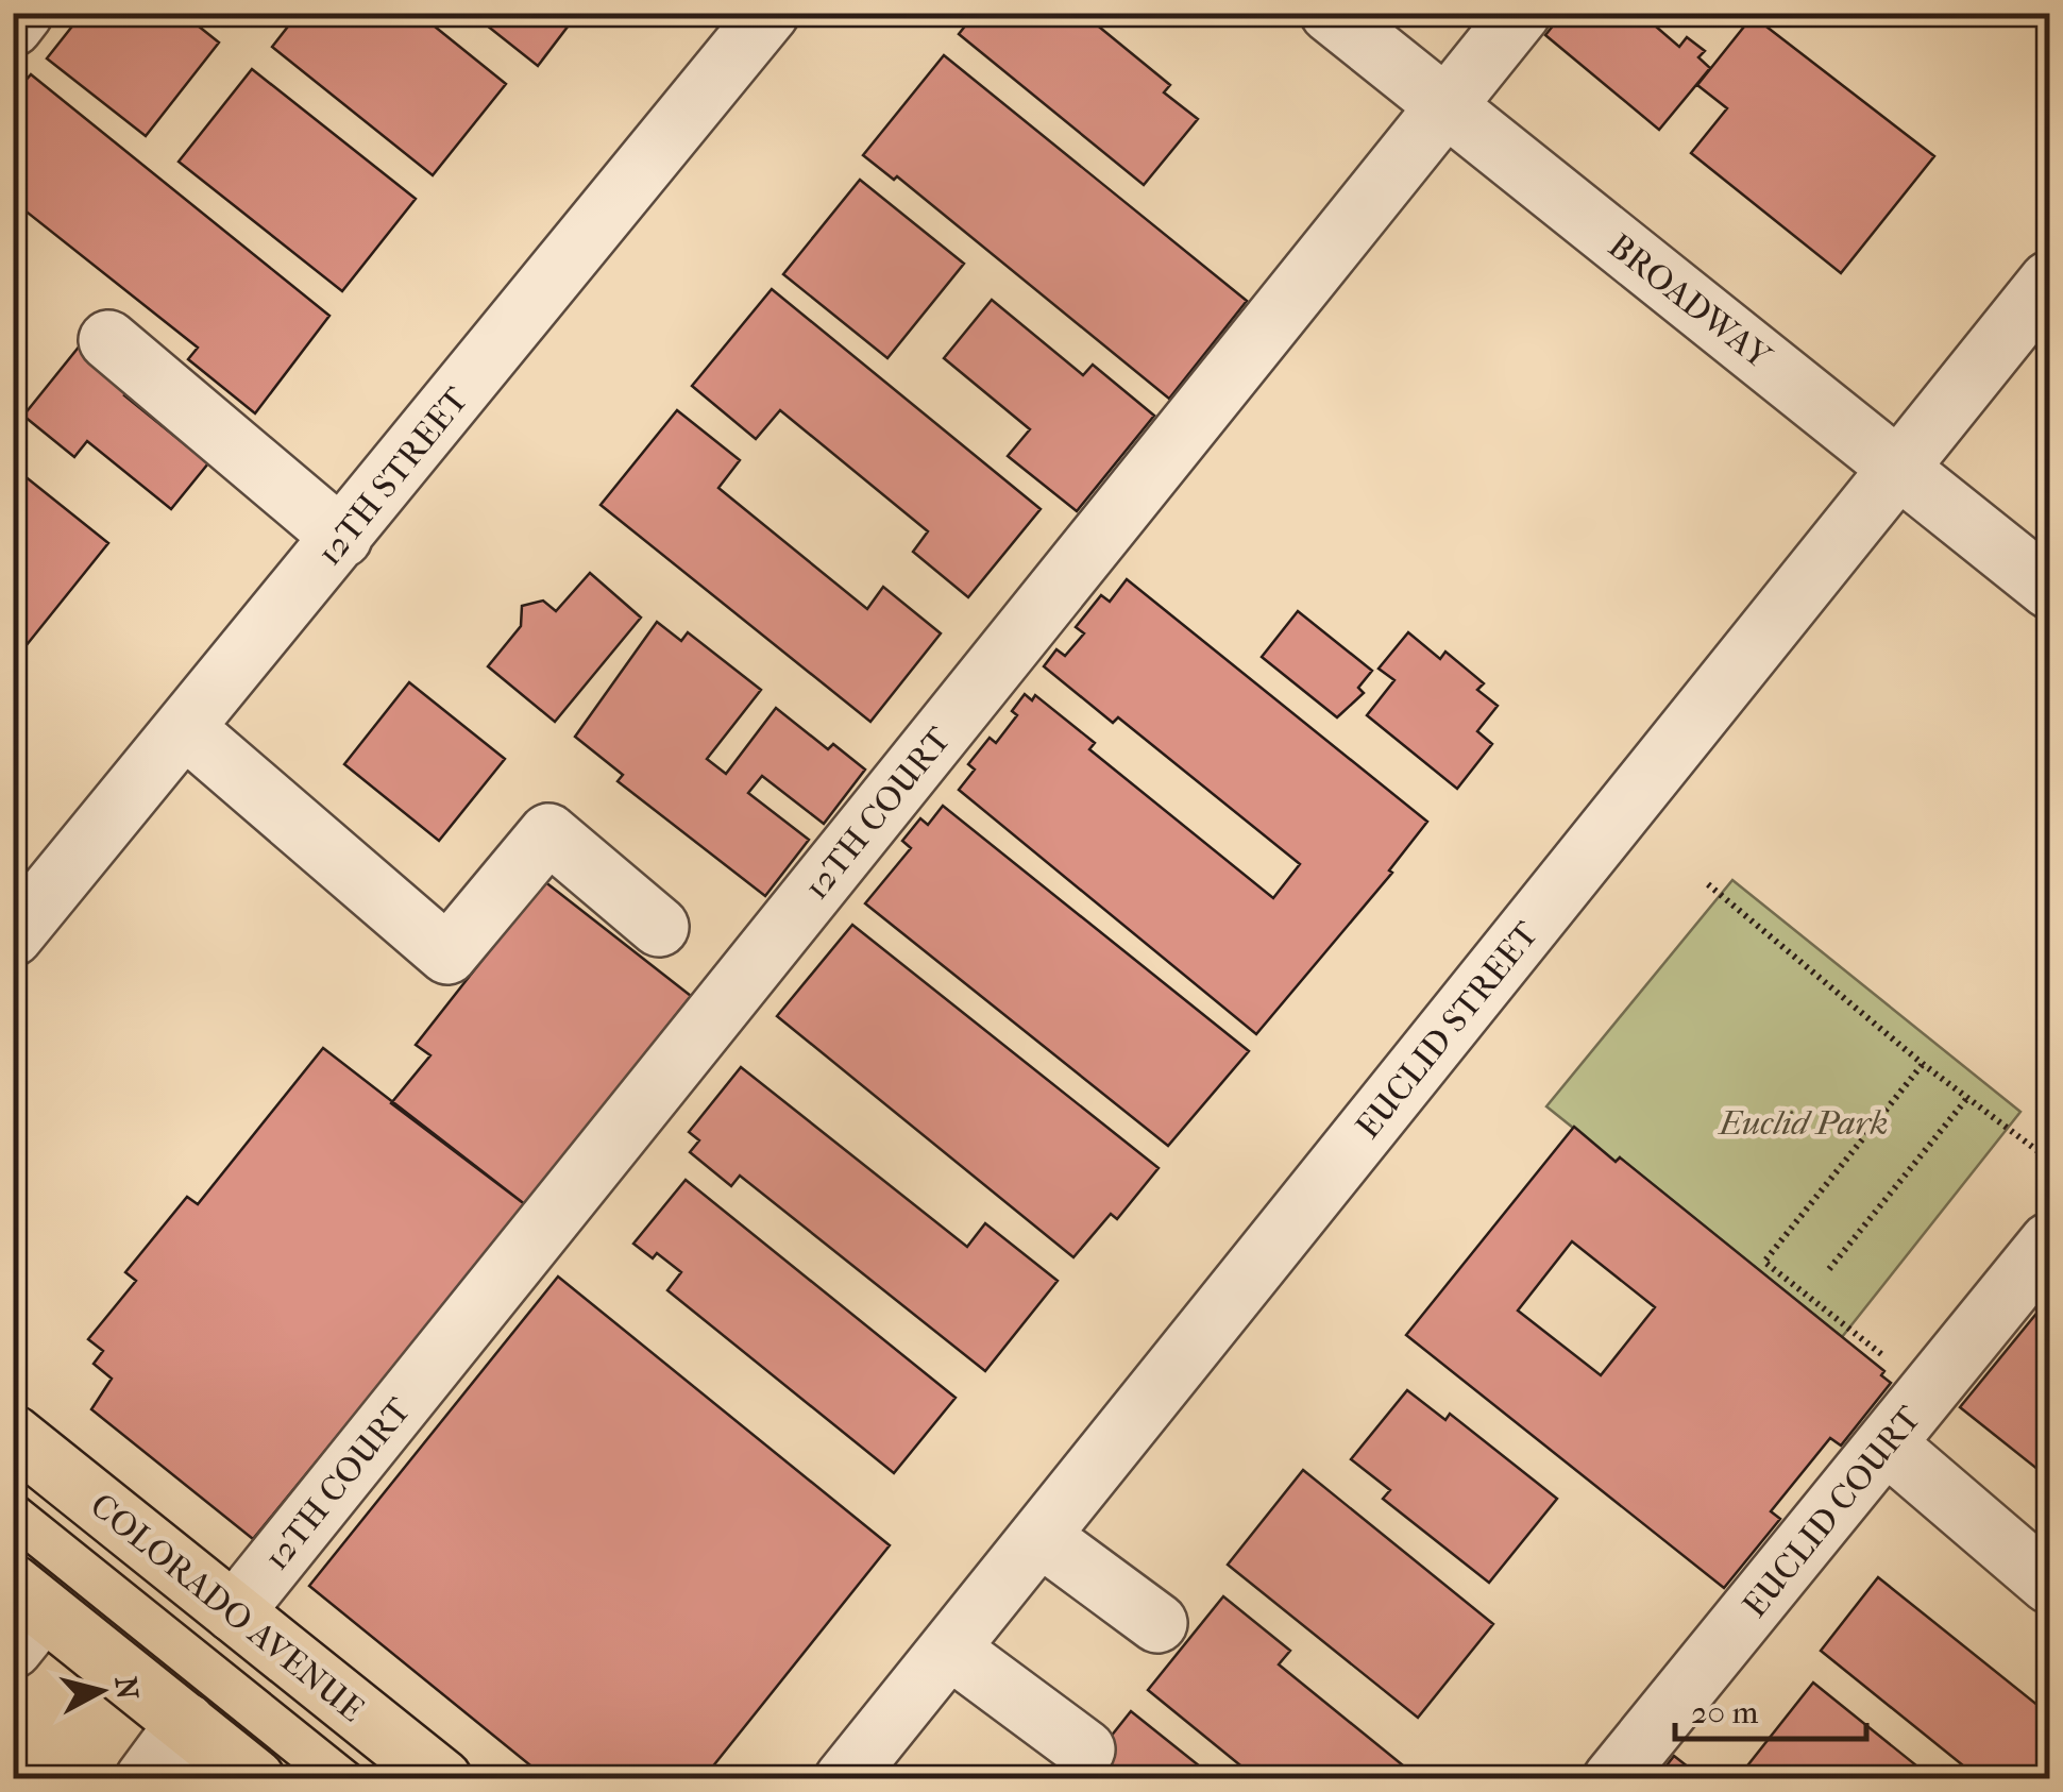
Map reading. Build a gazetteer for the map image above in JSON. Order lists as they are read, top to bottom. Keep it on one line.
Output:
{"streets":{"main road":["COLORADO AVENUE"],"street":["BROADWAY","12TH STREET","12TH COURT","EUCLID STREET","EUCLID COURT"]},"crossings":[["BROADWAY","12TH COURT"],["BROADWAY","EUCLID STREET"],["12TH COURT","COLORADO AVENUE"]],"parks":["Euclid Park"],"scale_bar":"20 m","north":"right"}
